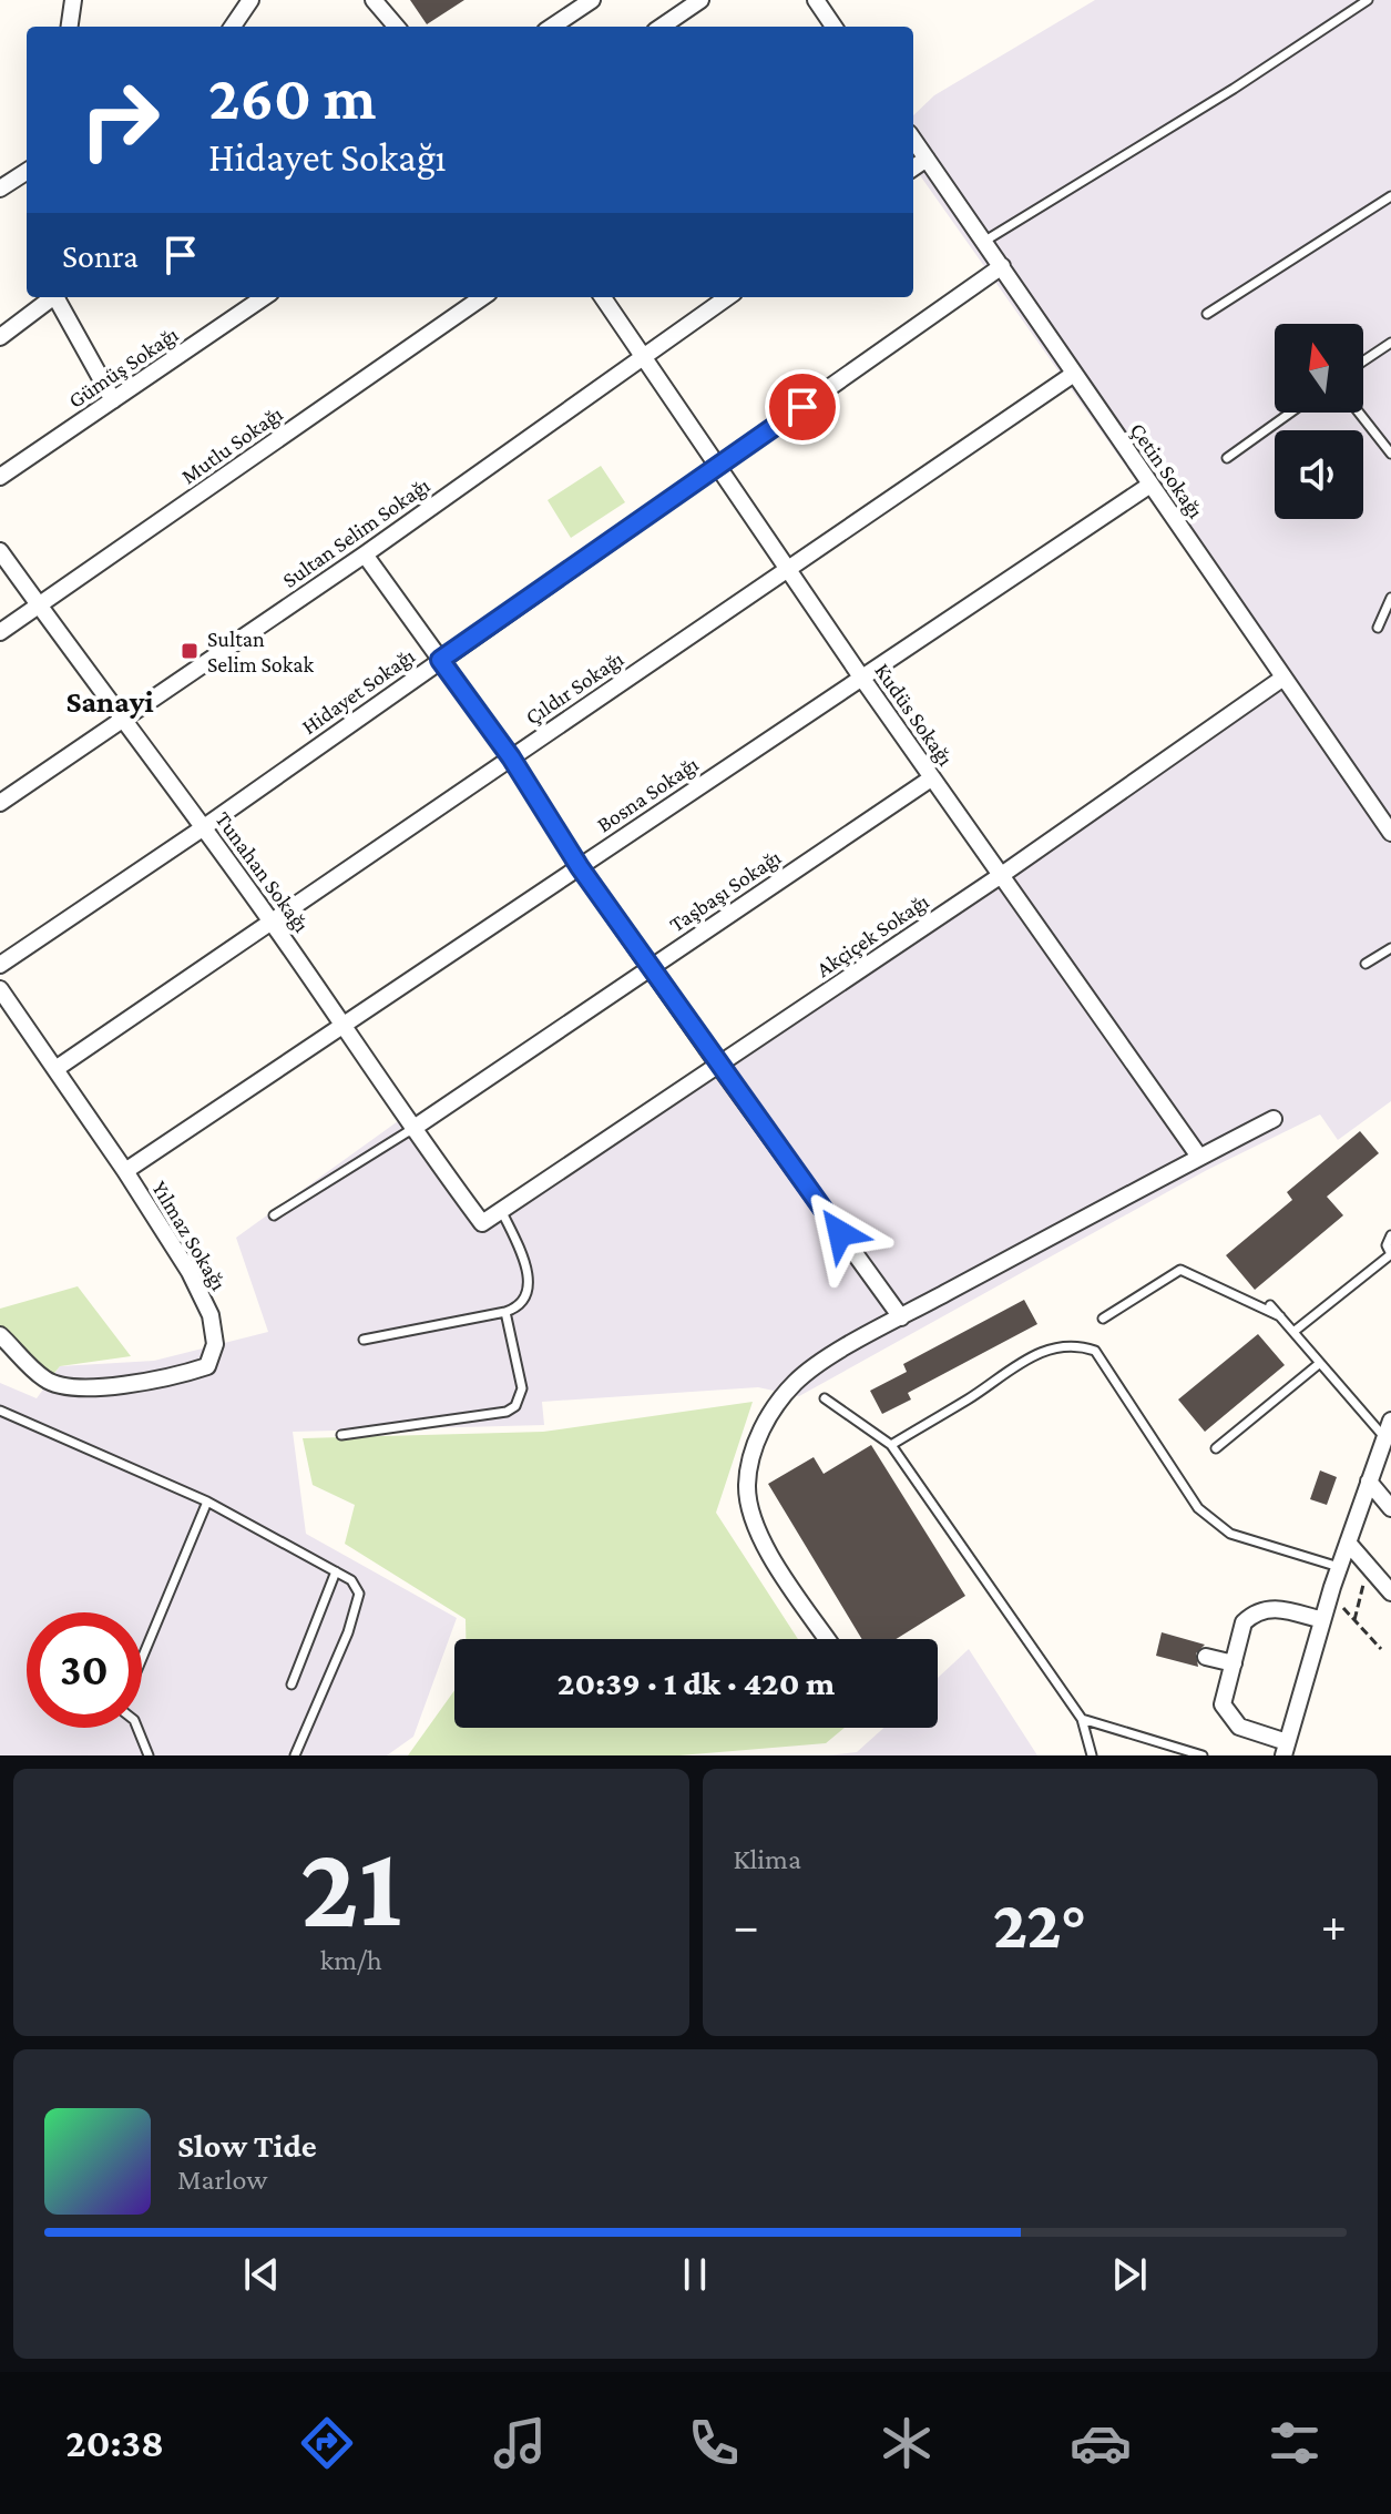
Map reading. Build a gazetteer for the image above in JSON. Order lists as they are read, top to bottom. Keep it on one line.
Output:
{"streets":{"street":["Gümüş Sokağı","Mutlu Sokağı","Çetin Sokağı","Sultan Selim Sokağı","Çıldır Sokağı","Hidayet Sokağı","Kudüs Sokağı","Bosna Sokağı","Tunahan Sokağı","Taşbaşı Sokağı","Akçiçek Sokağı","Yılmaz Sokağı"]},"crossings":[["Mutlu Sokağı","Tunahan Sokağı"],["Çetin Sokağı","Çıldır Sokağı"],["Çetin Sokağı","Hidayet Sokağı"],["Çetin Sokağı","Bosna Sokağı"],["Çetin Sokağı","Akçiçek Sokağı"],["Sultan Selim Sokağı","Kudüs Sokağı"],["Sultan Selim Sokağı","Tunahan Sokağı"],["Çıldır Sokağı","Kudüs Sokağı"],["Çıldır Sokağı","Tunahan Sokağı"],["Çıldır Sokağı","Yılmaz Sokağı"],["Hidayet Sokağı","Kudüs Sokağı"],["Hidayet Sokağı","Tunahan Sokağı"],["Kudüs Sokağı","Bosna Sokağı"],["Kudüs Sokağı","Taşbaşı Sokağı"],["Kudüs Sokağı","Akçiçek Sokağı"],["Bosna Sokağı","Tunahan Sokağı"],["Bosna Sokağı","Yılmaz Sokağı"],["Tunahan Sokağı","Taşbaşı Sokağı"],["Tunahan Sokağı","Akçiçek Sokağı"]],"districts":["Sanayi"],"places":{"transit":["Sultan Selim Sokak"]},"north":"top","page":{"turn":["260 m","Hidayet Sokağı"],"then":"Sonra","limit":"30","trip":"20:39 · 1 dk · 420 m","tile":[["21","km/h"],"Klima"],"heat":["−","22°","+"],"song":["Slow Tide","Marlow"],"tabs":"20:38"}}
